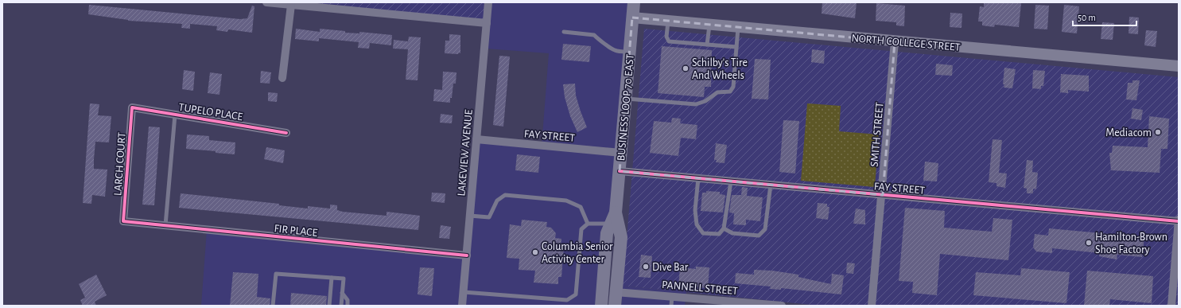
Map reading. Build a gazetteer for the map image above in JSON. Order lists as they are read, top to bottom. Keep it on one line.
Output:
{"streets":{"main road":["NORTH COLLEGE STREET","BUSINESS LOOP 70 EAST"],"street":["TUPELO PLACE","SMITH STREET","FAY STREET","LAKEVIEW AVENUE","LARCH COURT","FIR PLACE","PANNELL STREET"]},"crossings":[["NORTH COLLEGE STREET","BUSINESS LOOP 70 EAST"],["NORTH COLLEGE STREET","SMITH STREET"],["BUSINESS LOOP 70 EAST","FAY STREET"],["BUSINESS LOOP 70 EAST","PANNELL STREET"],["TUPELO PLACE","LARCH COURT"],["SMITH STREET","FAY STREET"],["FAY STREET","LAKEVIEW AVENUE"],["LAKEVIEW AVENUE","FIR PLACE"],["LARCH COURT","FIR PLACE"]],"places":["Schilby's Tire And Wheels","Mediacom","Hamilton-Brown Shoe Factory","Columbia Senior Activity Center","Dive Bar"],"scale_bar":"50 m"}
